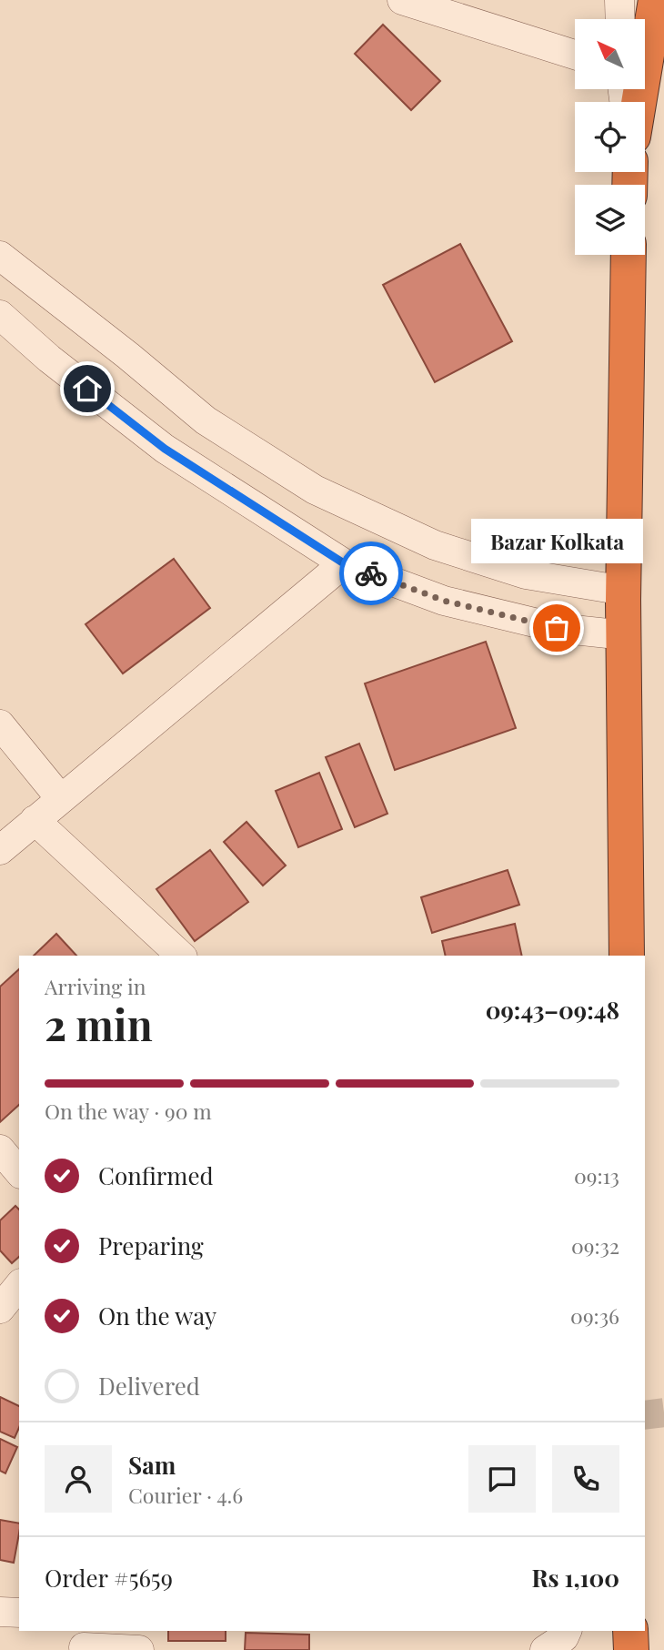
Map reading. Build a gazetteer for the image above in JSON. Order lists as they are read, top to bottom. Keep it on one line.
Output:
{"places":["Bazar Kolkata"],"north":"top left","page":{"bubble":"Bazar Kolkata","heading":["2 min","Arriving in","09:43–09:48"],"panel":["Sam","Courier · 4.6","Order #5659","Rs 1,100"],"bar":"On the way · 90 m","list":[["Confirmed","09:13"],["Preparing","09:32"],["On the way","09:36"],"Delivered"]}}
